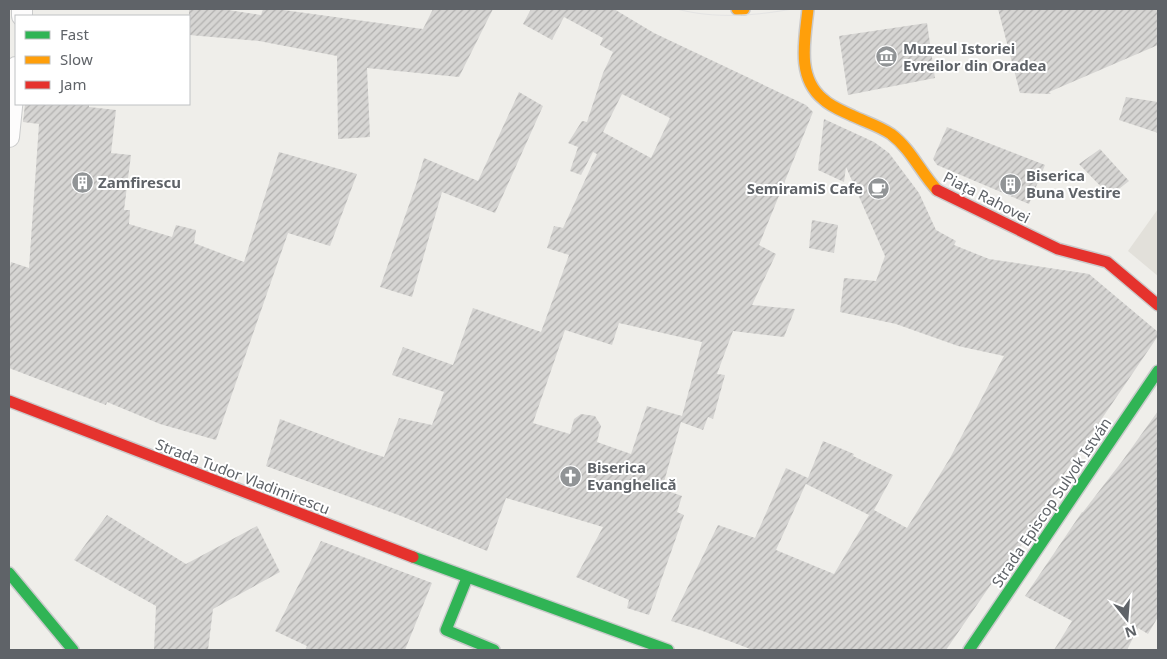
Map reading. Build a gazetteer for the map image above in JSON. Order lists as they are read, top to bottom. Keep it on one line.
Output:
{"streets":{"street":["Piața Rahovei","Strada Tudor Vladimirescu","Strada Episcop Sulyok István"]},"places":{"museum":["Muzeul Istoriei Evreilor din Oradea"],"building":["Zamfirescu","Biserica Buna Vestire"],"cafe":["SemiramiS Cafe"],"church":["Biserica Evanghelică"]},"legend":["Fast","Slow","Jam"],"north":"bottom"}
